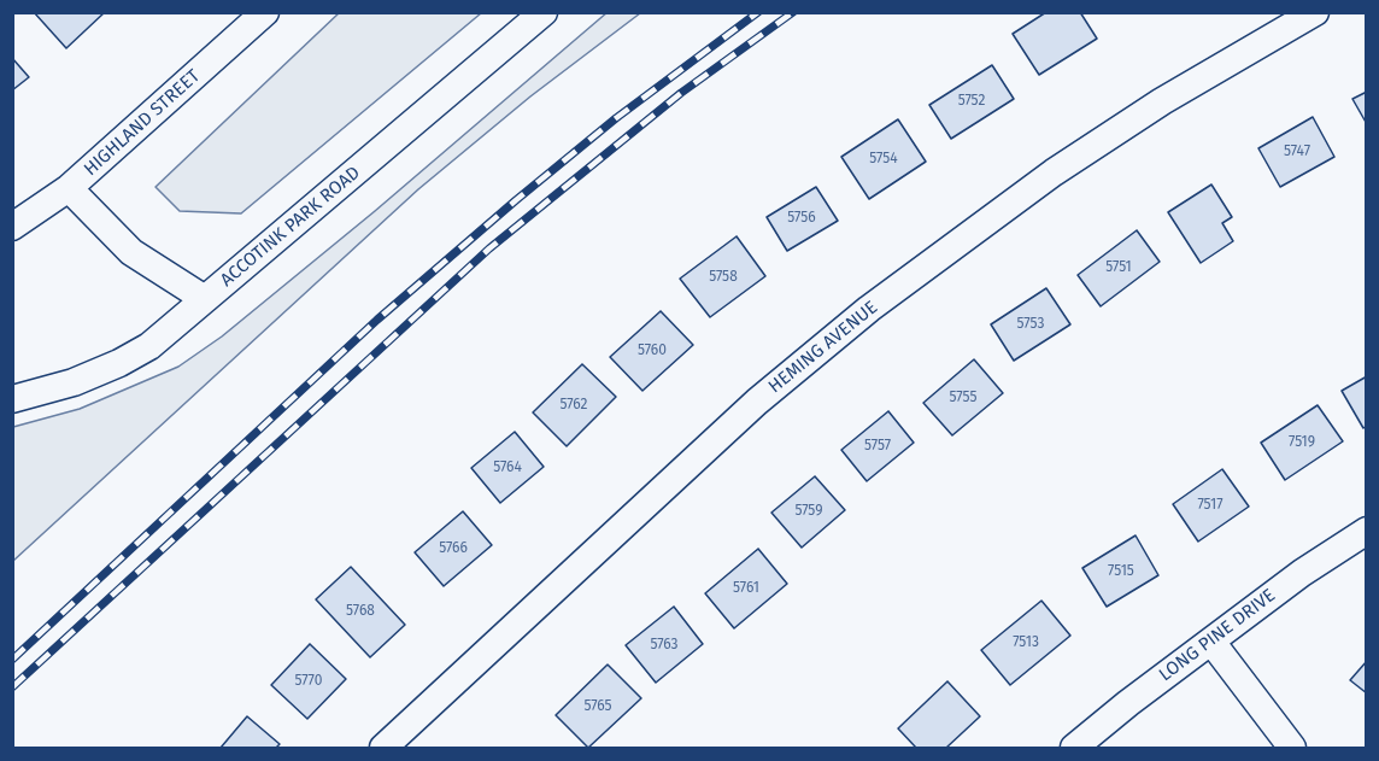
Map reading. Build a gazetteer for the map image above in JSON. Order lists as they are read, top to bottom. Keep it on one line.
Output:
{"streets":{"street":["HIGHLAND STREET","ACCOTINK PARK ROAD","HEMING AVENUE","LONG PINE DRIVE"]},"house_numbers":["5752","5747","5754","5756","5751","5758","5753","5760","5755","5762","7519","5757","5764","7517","5759","5766","7515","5761","5768","7513","5763","5770","5765"]}
